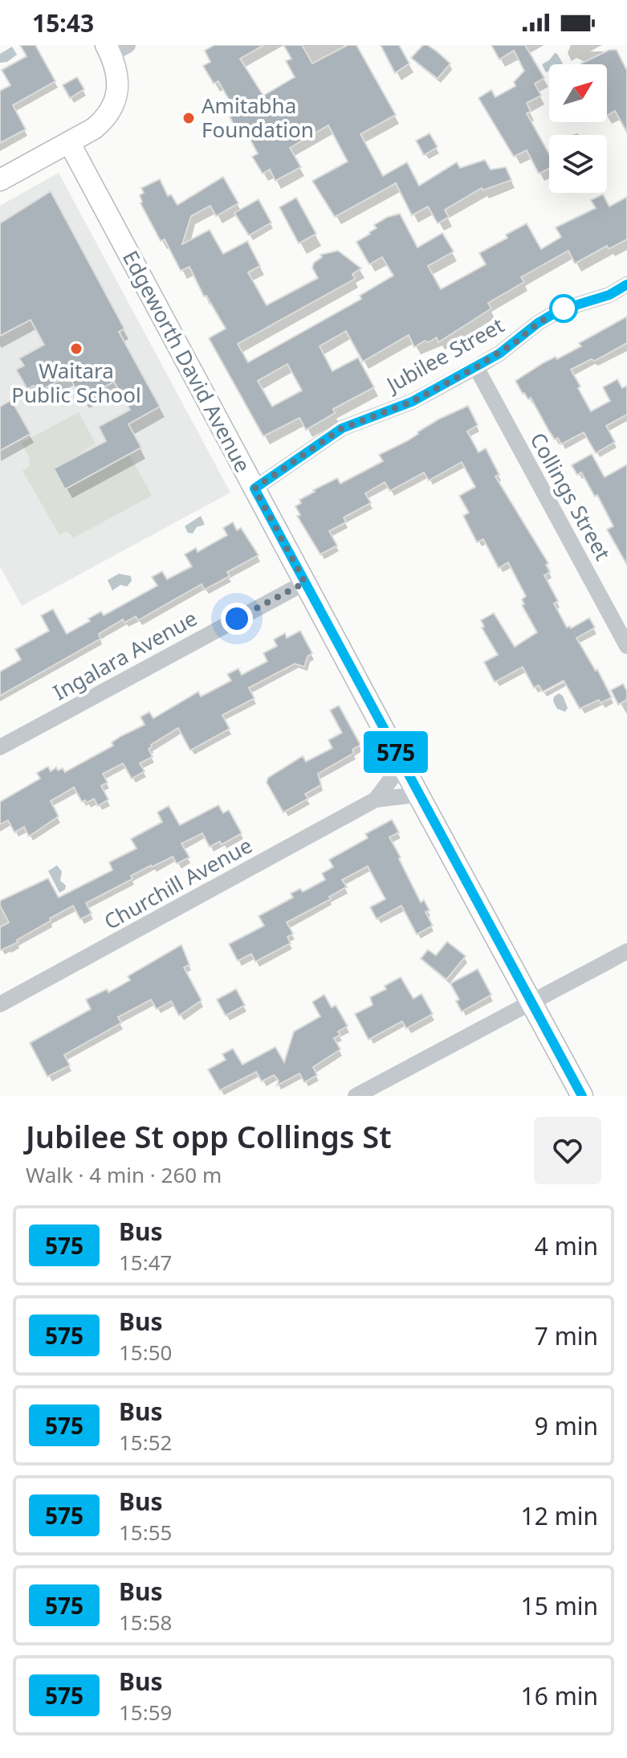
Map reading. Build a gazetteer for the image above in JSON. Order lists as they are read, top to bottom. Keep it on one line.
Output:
{"streets":{"main road":["Edgeworth David Avenue"],"street":["Jubilee Street","Collings Street","Ingalara Avenue","Churchill Avenue"]},"crossings":[["Jubilee Street","Edgeworth David Avenue"],["Jubilee Street","Collings Street"],["Edgeworth David Avenue","Ingalara Avenue"],["Edgeworth David Avenue","Churchill Avenue"]],"places":["Amitabha Foundation","Waitara Public School"],"lines":["bus line 575"],"north":"top right","page":{"status":"15:43","on_map":"575","heading":["Jubilee St opp Collings St","Walk · 4 min · 260 m"],"list":[{"mark":"575","name":"Bus","note":"15:47","value":"4 min"},{"mark":"575","name":"Bus","note":"15:50","value":"7 min"},{"mark":"575","name":"Bus","note":"15:52","value":"9 min"},{"mark":"575","name":"Bus","note":"15:55","value":"12 min"},{"mark":"575","name":"Bus","note":"15:58","value":"15 min"},{"mark":"575","name":"Bus","note":"15:59","value":"16 min"}]}}
